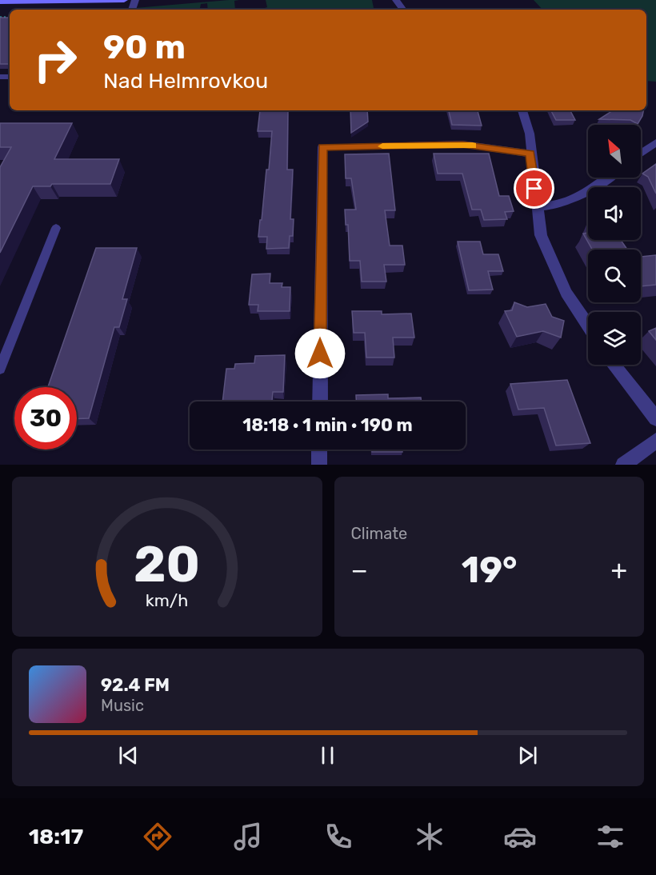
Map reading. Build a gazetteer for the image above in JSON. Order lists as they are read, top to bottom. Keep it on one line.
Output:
{"north":"top left","page":{"turn":["90 m","Nad Helmrovkou"],"limit":"30","trip":"18:18 · 1 min · 190 m","tile":"Climate","heat":["−","19°","+"],"song":["92.4 FM","Music"],"tabs":"18:17","gauge":["20","km/h"]}}
